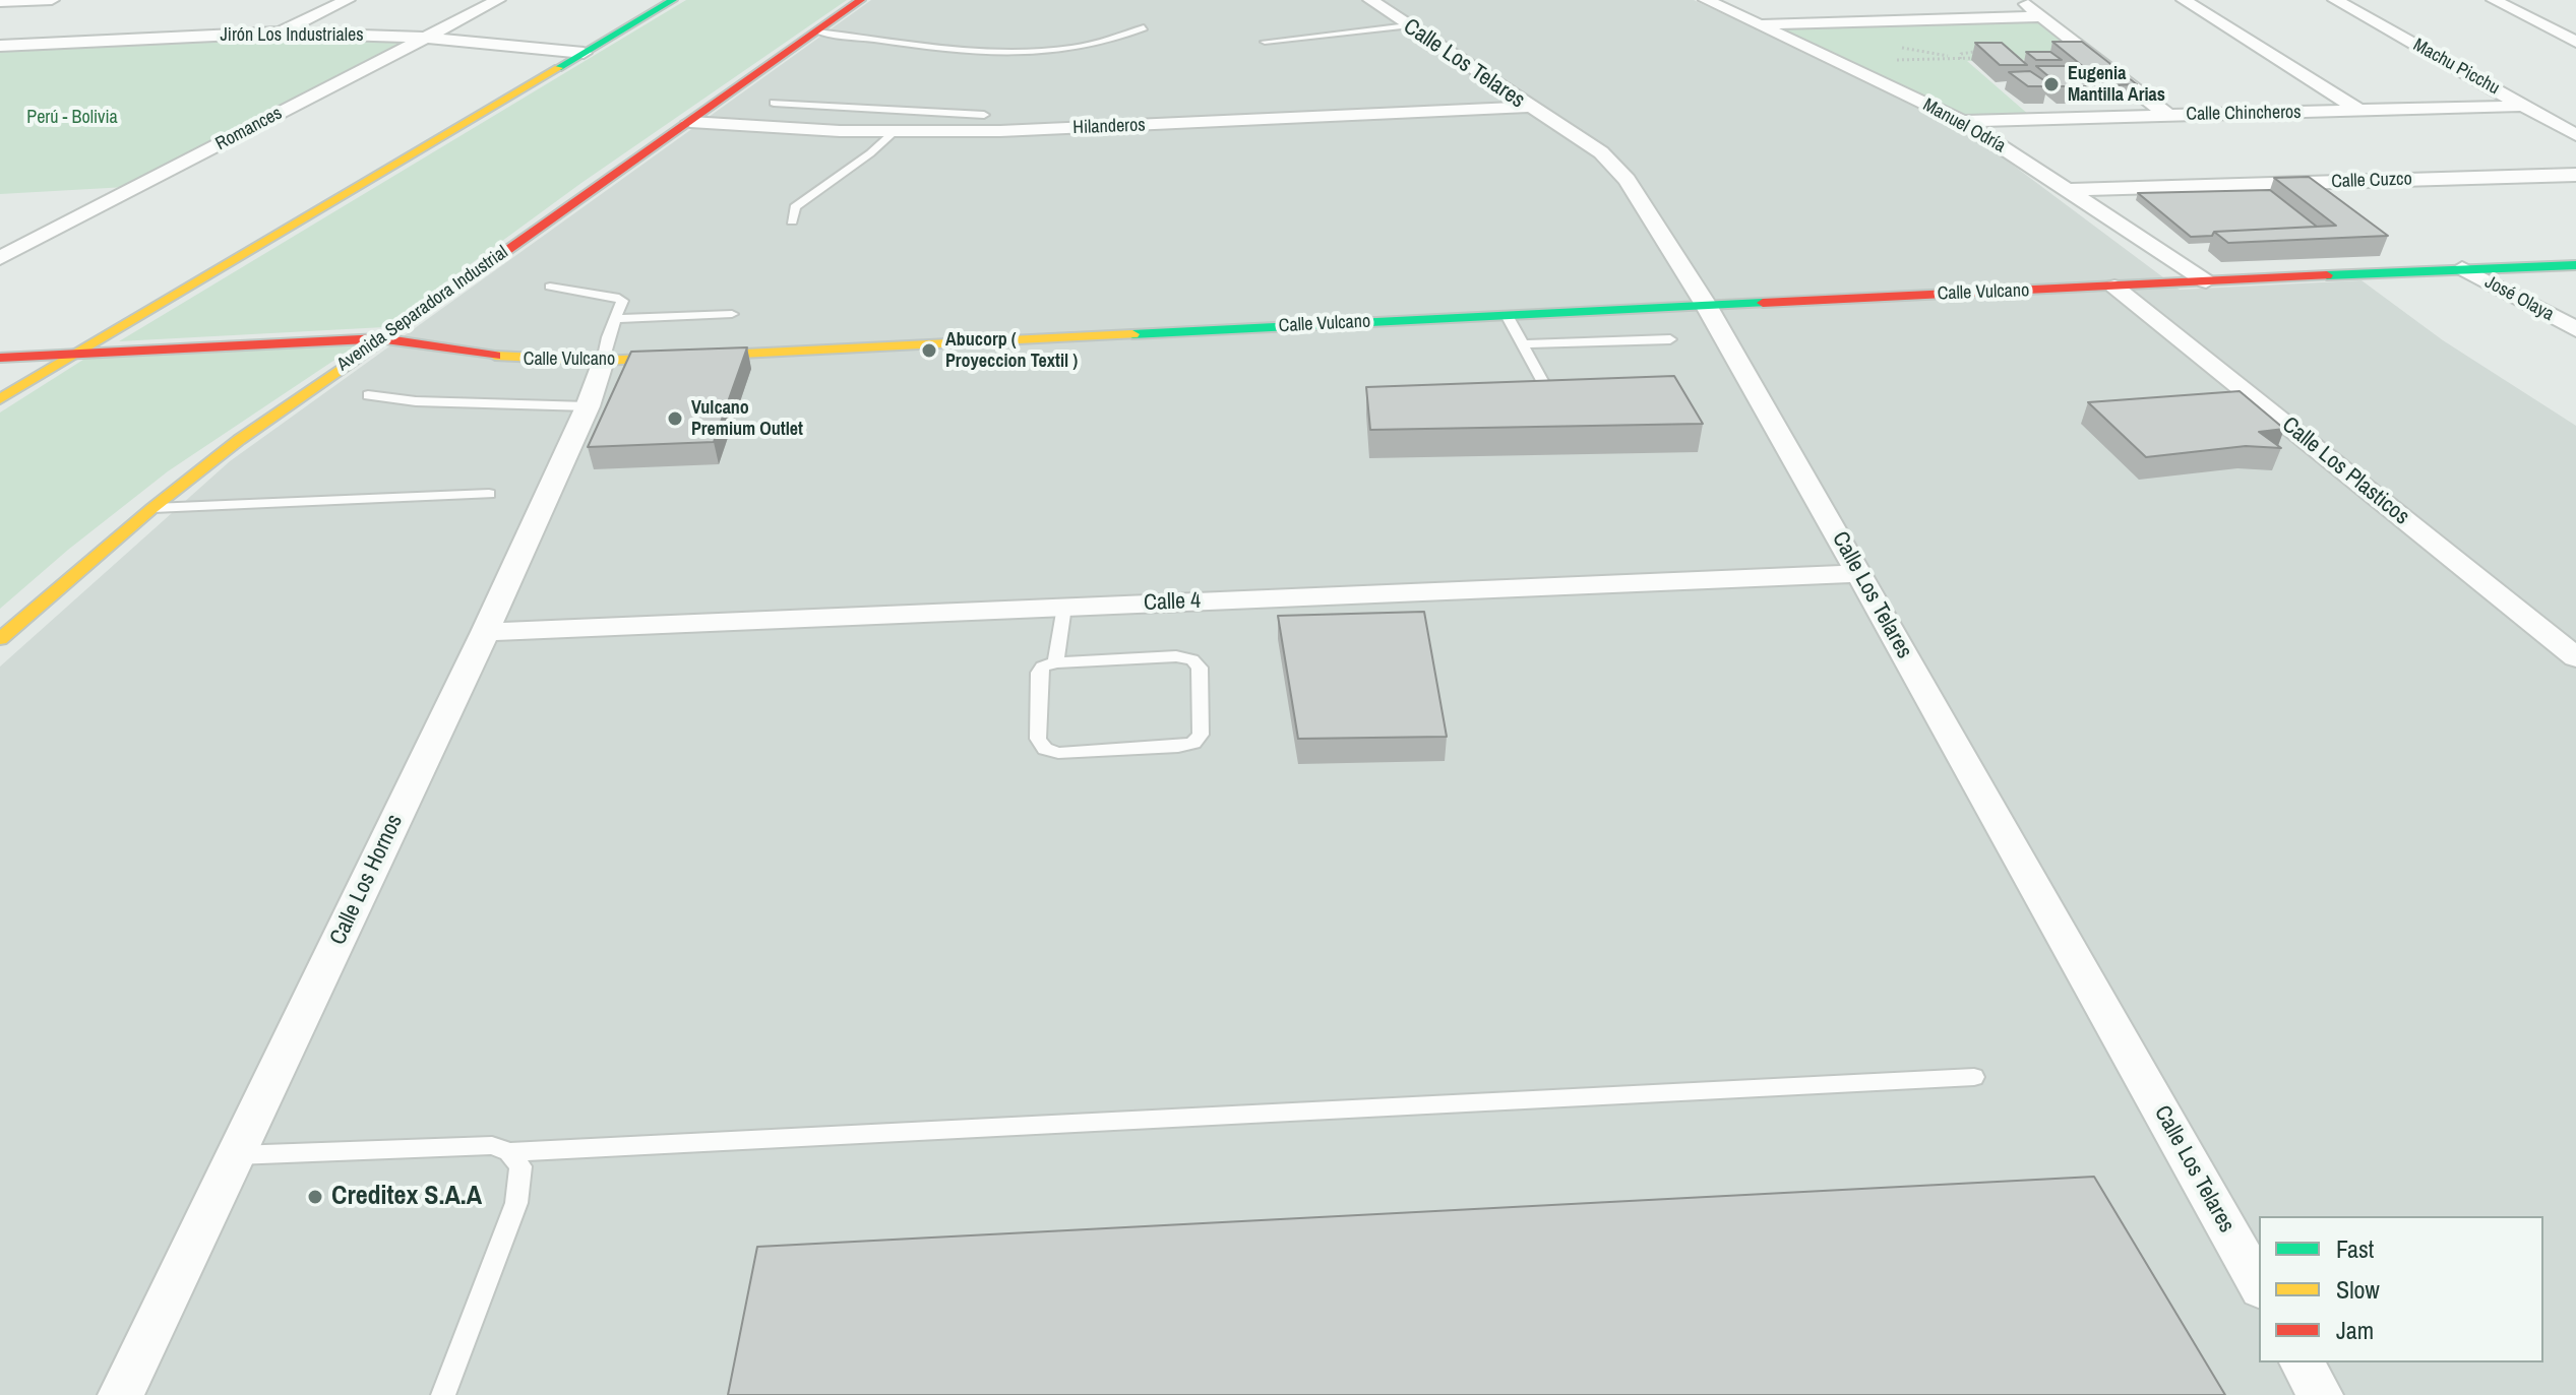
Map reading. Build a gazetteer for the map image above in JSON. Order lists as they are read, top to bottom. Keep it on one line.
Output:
{"streets":{"main road":["Calle Vulcano","Avenida Separadora Industrial"],"street":["Jirón Los Industriales","Calle Los Telares","Machu Picchu","Calle Chincheros","Manuel Odría","Hilanderos","Romances","Calle Cuzco","José Olaya","Calle Los Plasticos","Calle 4","Calle Los Hornos"]},"crossings":[["Jirón Los Industriales","Romances"],["Calle Los Telares","Hilanderos"],["Calle Los Telares","Calle Vulcano"],["Calle Los Telares","Calle 4"],["Machu Picchu","Calle Chincheros"],["Calle Chincheros","Manuel Odría"],["Manuel Odría","Calle Cuzco"],["Manuel Odría","Calle Vulcano"],["Hilanderos","Avenida Separadora Industrial"],["Calle Vulcano","José Olaya"],["Calle Vulcano","Avenida Separadora Industrial"],["Calle Vulcano","Calle Los Plasticos"],["Calle Vulcano","Calle Los Hornos"],["Calle 4","Calle Los Hornos"]],"parks":["Perú - Bolivia"],"places":["Eugenia Mantilla Arias","Abucorp ( Proyeccion Textil )","Vulcano Premium Outlet","Creditex S.A.A"],"legend":["Fast","Slow","Jam"]}
